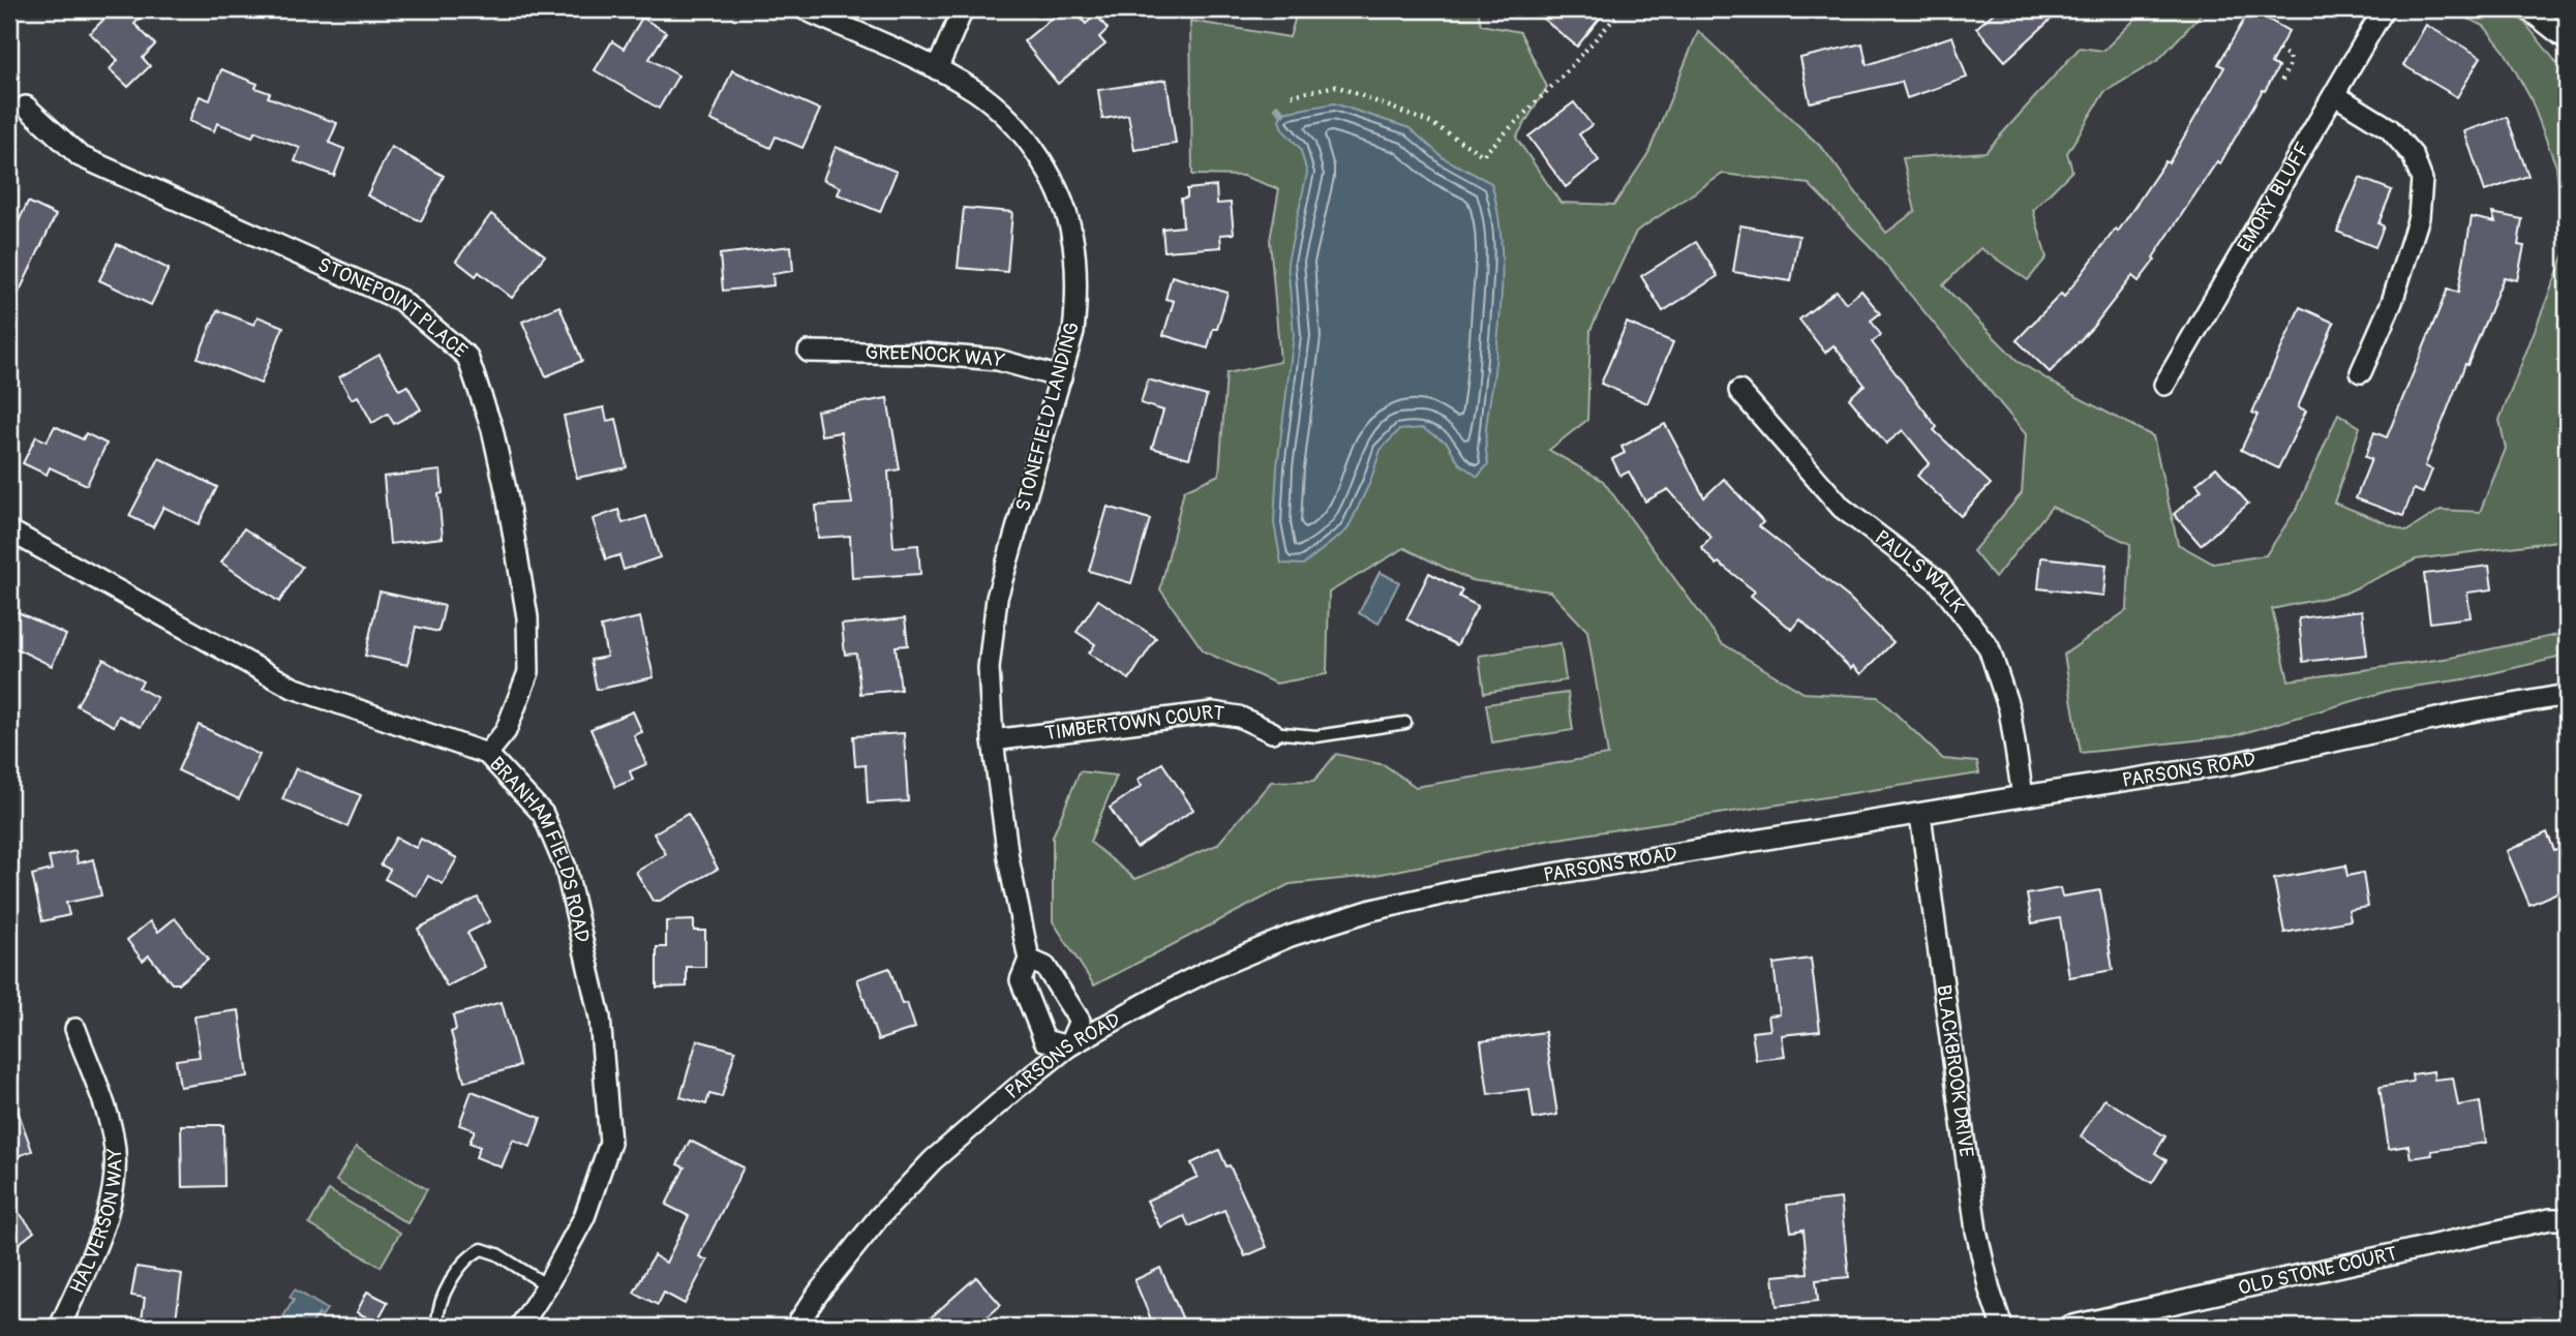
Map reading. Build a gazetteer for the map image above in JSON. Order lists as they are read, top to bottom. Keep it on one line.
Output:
{"streets":{"street":["EMORY BLUFF","STONEPOINT PLACE","GREENOCK WAY","STONEFIELD LANDING","PAULS WALK","TIMBERTOWN COURT","PARSONS ROAD","BRANHAM FIELDS ROAD","BLACKBROOK DRIVE","HALVERSON WAY","OLD STONE COURT"]},"crossings":[["STONEPOINT PLACE","BRANHAM FIELDS ROAD"],["GREENOCK WAY","STONEFIELD LANDING"],["STONEFIELD LANDING","TIMBERTOWN COURT"],["STONEFIELD LANDING","PARSONS ROAD"],["PAULS WALK","PARSONS ROAD"],["PARSONS ROAD","BLACKBROOK DRIVE"]]}
